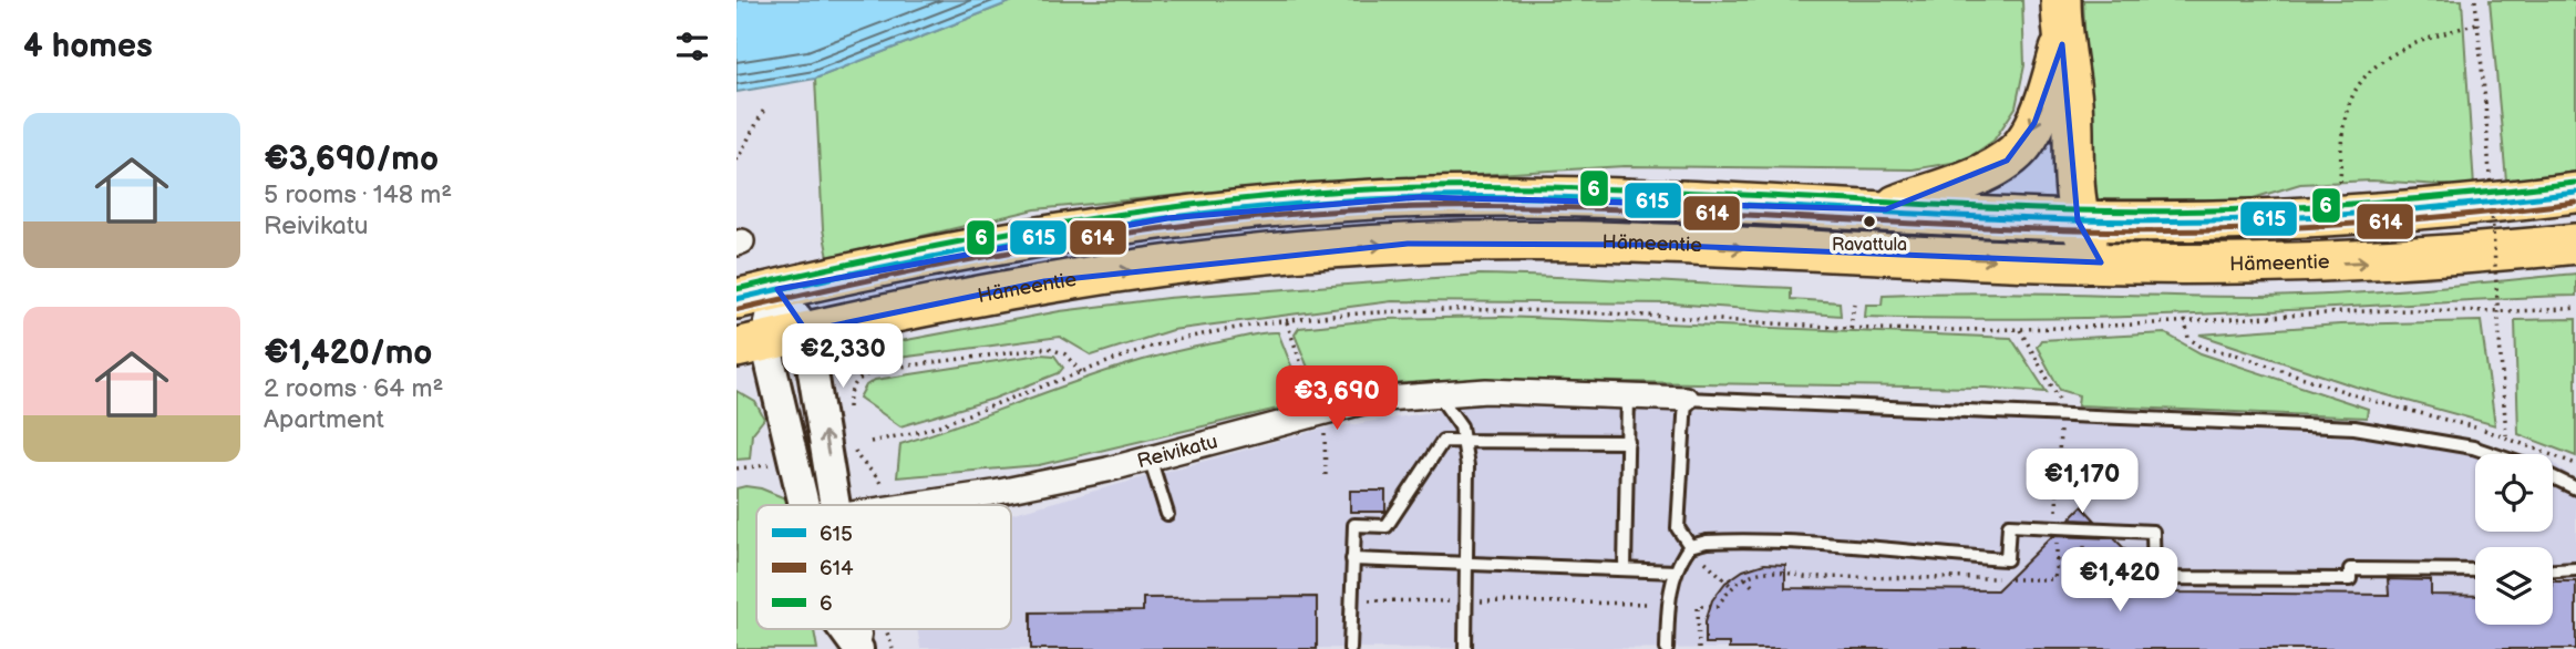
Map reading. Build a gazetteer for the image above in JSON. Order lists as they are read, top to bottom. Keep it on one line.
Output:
{"streets":{"highway":["Hämeentie"],"street":["Reivikatu"]},"places":["Ravattula"],"lines":["transit line 6","transit line 615","transit line 614"],"legend":["615","614","6"],"page":{"heading":"4 homes","list":[{"name":"€3,690/mo","note":"5 rooms · 148 m² · Reivikatu"},{"name":"€1,420/mo","note":"2 rooms · 64 m² · Apartment"}],"price":["€2,330","€3,690","€1,170","€1,420"]}}
